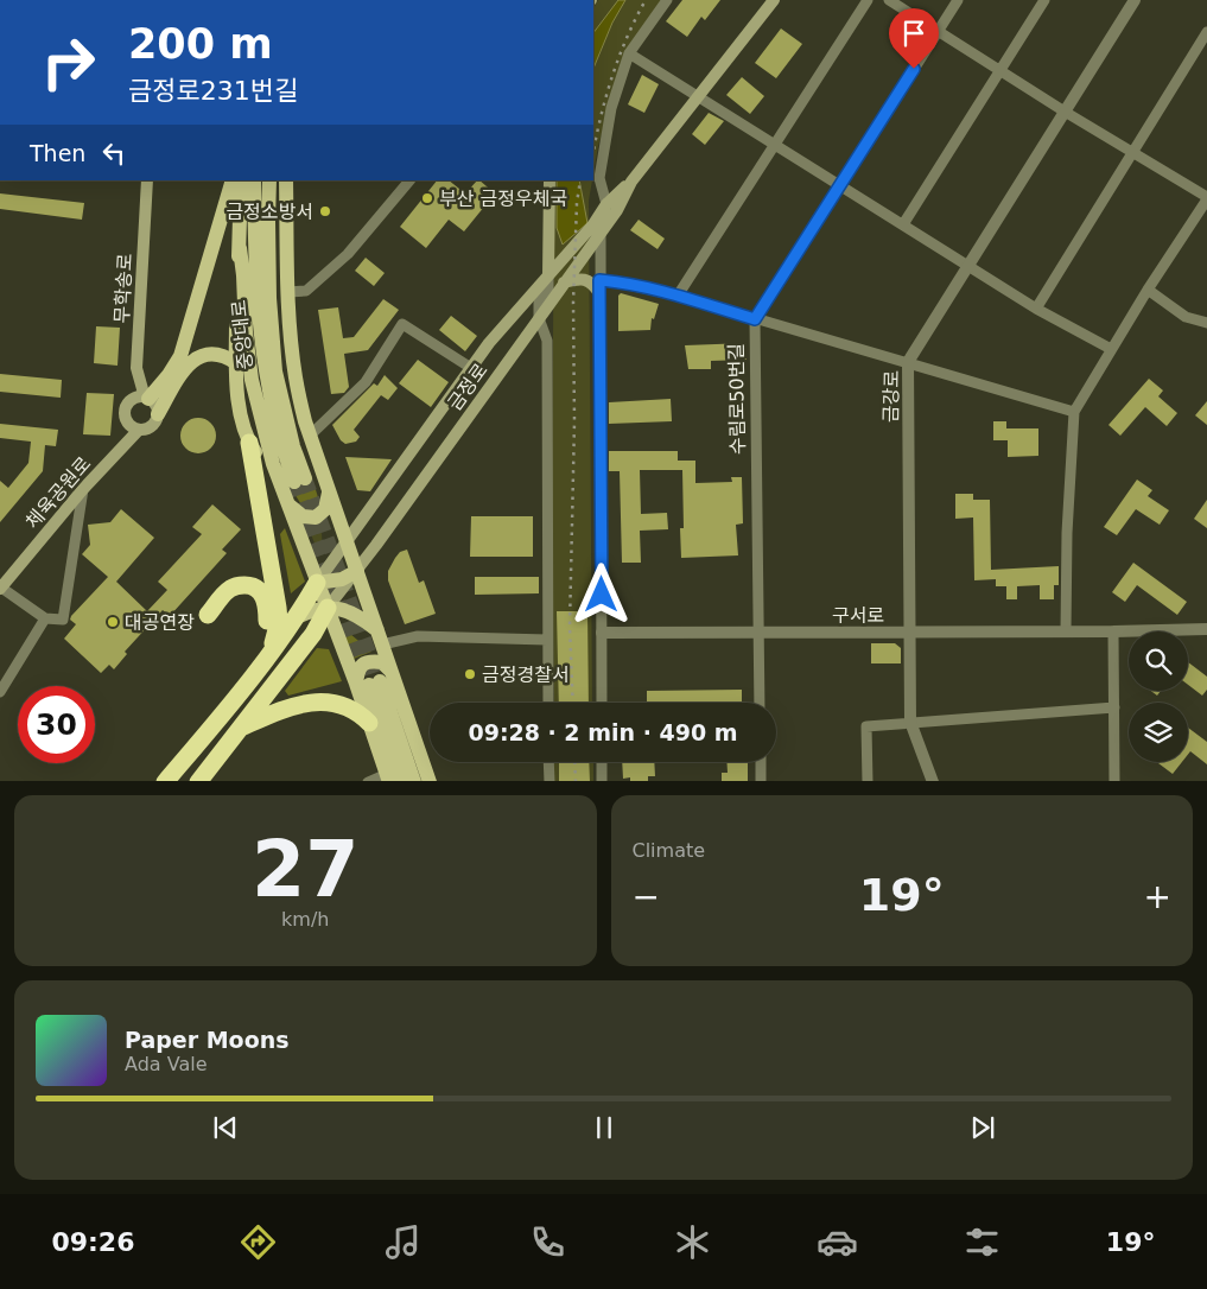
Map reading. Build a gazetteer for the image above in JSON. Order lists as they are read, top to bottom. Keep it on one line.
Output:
{"streets":{"main road":["무학송로","중앙대로","금정로","체육공원로"],"street":["금강로","수림로50번길","구서로"]},"crossings":[["무학송로","체육공원로"],["금강로","구서로"],["수림로50번길","구서로"]],"places":["부산 금정우체국","금정소방서","대공연장","금정경찰서"],"page":{"turn":["200 m","금정로231번길"],"then":"Then","limit":"30","trip":"09:28 · 2 min · 490 m","tile":[["27","km/h"],"Climate"],"heat":["−","19°","+"],"song":["Paper Moons","Ada Vale"],"tabs":["09:26","19°"]}}
